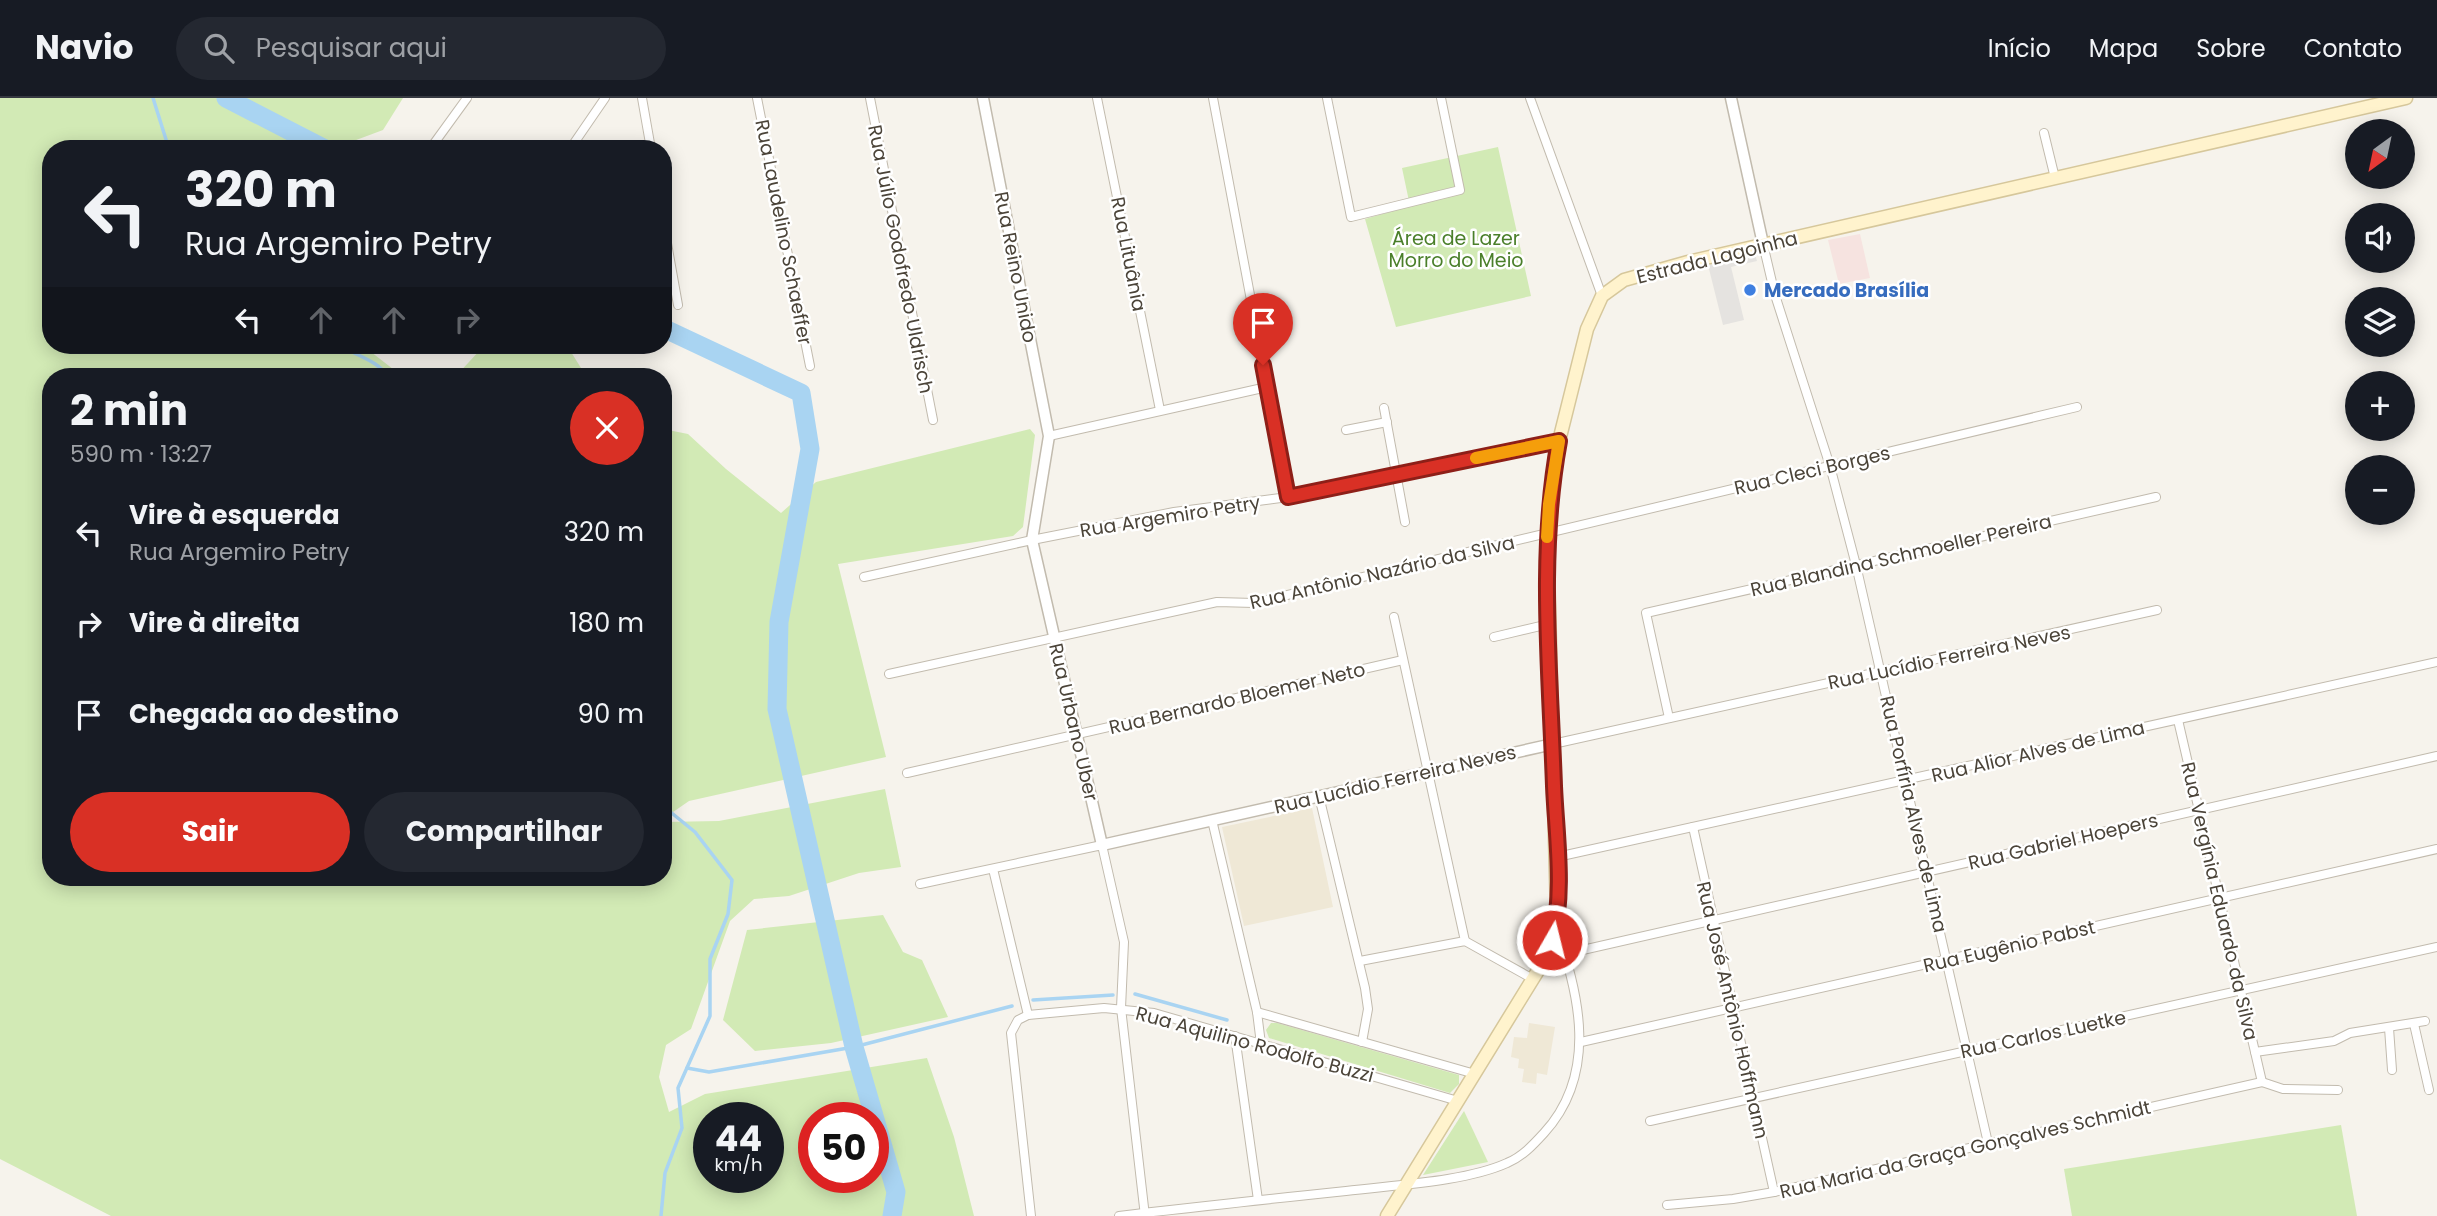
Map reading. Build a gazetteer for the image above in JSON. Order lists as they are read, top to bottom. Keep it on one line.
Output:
{"streets":{"main road":["Estrada Lagoinha"],"street":["Rua Laudelino Schaeffer","Rua Lituânia","Rua Júlio Godofredo Uldrisch","Rua Reino Unido","Rua Cleci Borges","Rua Argemiro Petry","Rua Blandina Schmoeller Pereira","Rua Antônio Nazário da Silva","Rua Lucídio Ferreira Neves","Rua Bernardo Bloemer Neto","Rua Urbano Uber","Rua Alior Alves de Lima","Rua Porfíria Alves de Lima","Rua Gabriel Hoepers","Rua Vergínia Eduardo da Silva","Rua Eugênio Pabst","Rua José Antônio Hoffmann","Rua Carlos Luetke","Rua Aquilino Rodolfo Buzzi","Rua Maria da Graça Gonçalves Schmidt"]},"crossings":[["Estrada Lagoinha","Rua Porfíria Alves de Lima"],["Rua Reino Unido","Rua Urbano Uber"],["Rua Cleci Borges","Rua Antônio Nazário da Silva"],["Rua Cleci Borges","Rua Porfíria Alves de Lima"],["Rua Argemiro Petry","Rua Urbano Uber"],["Rua Blandina Schmoeller Pereira","Rua Lucídio Ferreira Neves"],["Rua Blandina Schmoeller Pereira","Rua Porfíria Alves de Lima"],["Rua Antônio Nazário da Silva","Rua Urbano Uber"],["Rua Lucídio Ferreira Neves","Rua Urbano Uber"],["Rua Lucídio Ferreira Neves","Rua Porfíria Alves de Lima"],["Rua Bernardo Bloemer Neto","Rua Urbano Uber"],["Rua Urbano Uber","Rua Aquilino Rodolfo Buzzi"],["Rua Alior Alves de Lima","Rua Porfíria Alves de Lima"],["Rua Alior Alves de Lima","Rua Vergínia Eduardo da Silva"],["Rua Alior Alves de Lima","Rua José Antônio Hoffmann"],["Rua Porfíria Alves de Lima","Rua Gabriel Hoepers"],["Rua Porfíria Alves de Lima","Rua Eugênio Pabst"],["Rua Porfíria Alves de Lima","Rua Carlos Luetke"],["Rua Porfíria Alves de Lima","Rua Maria da Graça Gonçalves Schmidt"],["Rua Gabriel Hoepers","Rua Vergínia Eduardo da Silva"],["Rua Gabriel Hoepers","Rua José Antônio Hoffmann"],["Rua Vergínia Eduardo da Silva","Rua Eugênio Pabst"],["Rua Vergínia Eduardo da Silva","Rua Carlos Luetke"],["Rua Vergínia Eduardo da Silva","Rua Maria da Graça Gonçalves Schmidt"],["Rua Eugênio Pabst","Rua José Antônio Hoffmann"],["Rua José Antônio Hoffmann","Rua Carlos Luetke"],["Rua José Antônio Hoffmann","Rua Maria da Graça Gonçalves Schmidt"]],"parks":["Área de Lazer Morro do Meio"],"places":["Mercado Brasília"],"north":"bottom left","page":{"header":"Navio","search":"Pesquisar aqui","nav":["Início","Mapa","Sobre","Contato"],"map_buttons":["+","−"],"turn":["320 m","Rua Argemiro Petry"],"heading":["2 min","590 m · 13:27"],"list":[{"name":"Vire à esquerda","note":"Rua Argemiro Petry","value":"320 m"},{"name":"Vire à direita","value":"180 m"},{"name":"Chegada ao destino","value":"90 m"}],"buttons":["Sair","Compartilhar"],"speed":"44 km/h","limit":"50"}}
